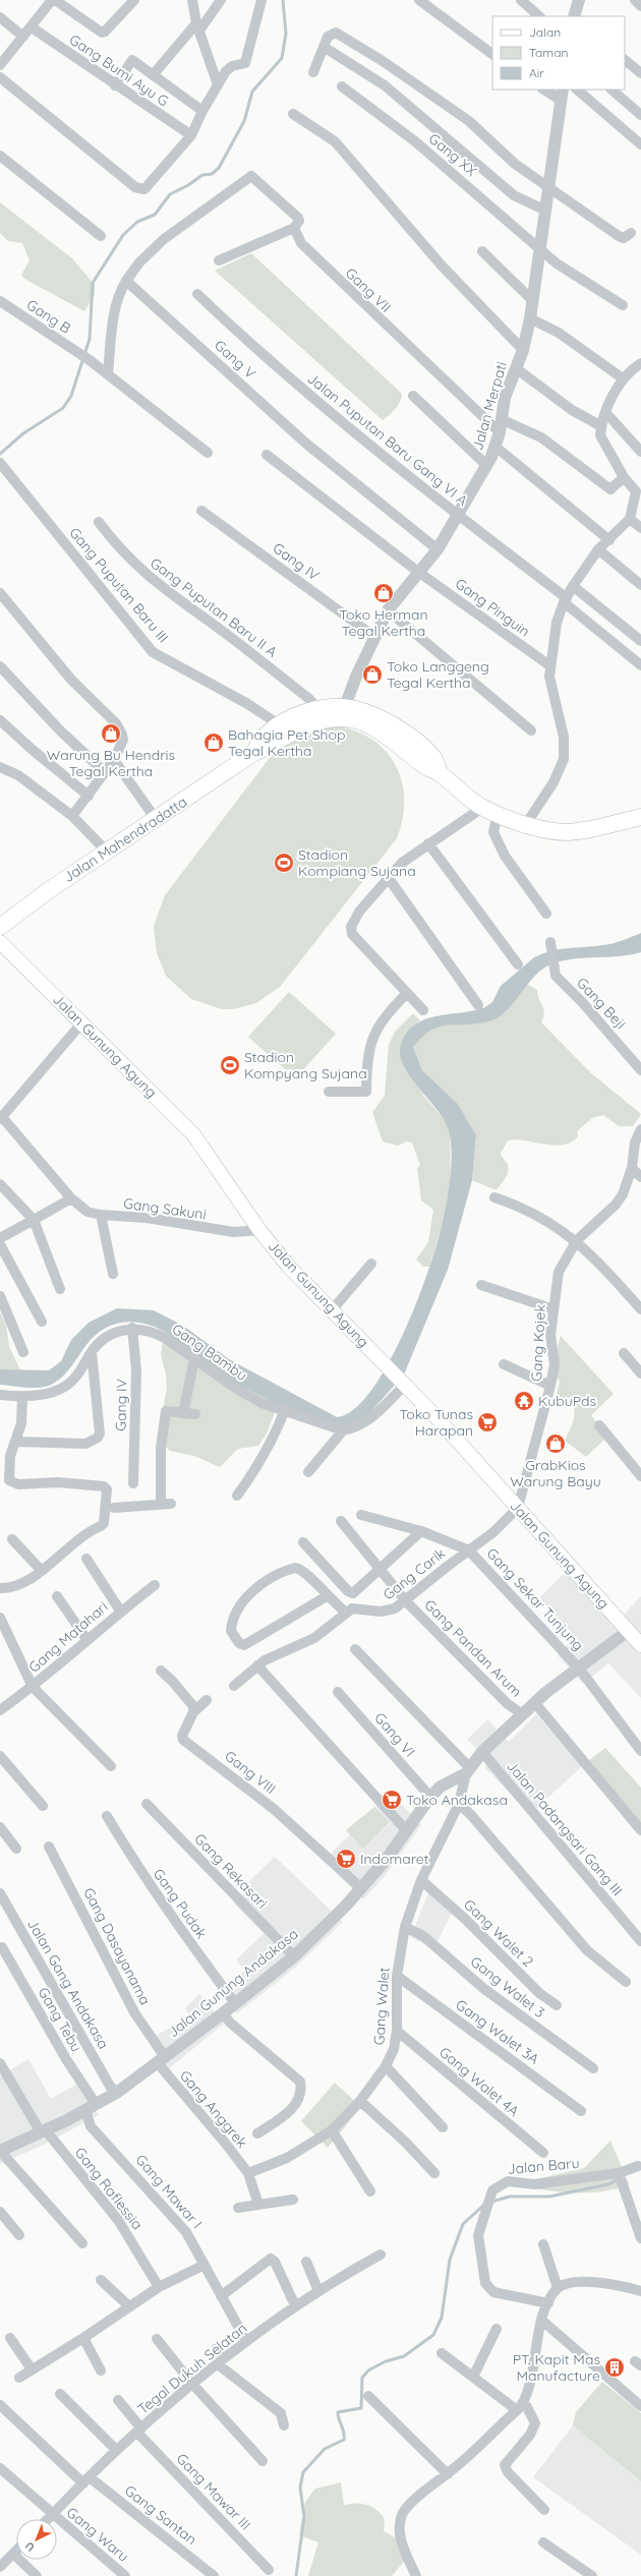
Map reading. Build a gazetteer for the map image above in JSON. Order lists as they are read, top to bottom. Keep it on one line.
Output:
{"streets":{"highway":["Jalan Mahendradatta"],"main road":["Jalan Gunung Agung"],"street":["Gang Bumi Ayu G","Gang XX","Gang VII","Gang B","Gang V","Jalan Merpati","Jalan Puputan Baru Gang VI A","Gang IV","Gang Puputan Baru III","Gang Puputan Baru II A","Gang Pinguin","Gang Beji","Gang Sakuni","Gang Kojek","Gang Bambu","Gang Carik","Gang Sekar Tunjung","Gang Matahari","Gang Pandan Arum","Gang VI","Gang VIII","Jalan Padangsari Gang III","Gang Rekasari","Gang Pudak","Gang Walet 2","Gang Dasayanama","Jalan Gunung Andakasa","Jalan Gang Andakasa","Gang Walet 3","Gang Walet","Gang Tebu","Gang Walet 3A","Gang Walet 4A","Gang Anggrek","Jalan Baru","Gang Raflessia","Gang Mawar I","Tegal Dukuh Selatan","Gang Mawar III","Gang Santan","Gang Waru"]},"crossings":[["Gang XX","Jalan Merpati"],["Gang VII","Gang V"],["Gang VII","Jalan Merpati"],["Gang V","Jalan Merpati"],["Jalan Merpati","Jalan Puputan Baru Gang VI A"],["Jalan Merpati","Gang IV"],["Jalan Merpati","Gang Pinguin"],["Jalan Merpati","Jalan Mahendradatta"],["Gang IV","Gang Bambu"],["Gang Puputan Baru III","Jalan Mahendradatta"],["Gang Puputan Baru II A","Jalan Mahendradatta"],["Jalan Gunung Agung","Gang Sakuni"],["Jalan Gunung Agung","Gang Kojek"],["Jalan Gunung Agung","Gang Carik"],["Jalan Gunung Agung","Jalan Gunung Andakasa"],["Gang Kojek","Gang Carik"],["Gang Carik","Gang Sekar Tunjung"],["Gang Carik","Gang Pandan Arum"],["Gang Sekar Tunjung","Jalan Gunung Andakasa"],["Gang Pandan Arum","Jalan Gunung Andakasa"],["Gang VI","Jalan Gunung Andakasa"],["Gang VIII","Jalan Gunung Andakasa"],["Jalan Padangsari Gang III","Jalan Gunung Andakasa"],["Gang Rekasari","Jalan Gunung Andakasa"],["Gang Pudak","Jalan Gunung Andakasa"],["Gang Walet 2","Gang Walet"],["Gang Dasayanama","Jalan Gunung Andakasa"],["Gang Dasayanama","Gang Anggrek"],["Jalan Gunung Andakasa","Jalan Gang Andakasa"],["Jalan Gunung Andakasa","Gang Walet"],["Jalan Gunung Andakasa","Gang Tebu"],["Jalan Gunung Andakasa","Gang Anggrek"],["Jalan Gunung Andakasa","Gang Raflessia"],["Jalan Gunung Andakasa","Gang Mawar I"],["Gang Walet 3","Gang Walet"],["Gang Walet","Gang Walet 3A"],["Gang Walet","Gang Walet 4A"],["Gang Walet","Gang Anggrek"],["Gang Tebu","Gang Mawar I"],["Gang Mawar I","Tegal Dukuh Selatan"],["Tegal Dukuh Selatan","Gang Mawar III"],["Tegal Dukuh Selatan","Gang Santan"],["Tegal Dukuh Selatan","Gang Waru"]],"places":{"shop":["Toko Herman Tegal Kertha","Toko Langgeng Tegal Kertha","Warung Bu Hendris Tegal Kertha","Bahagia Pet Shop Tegal Kertha","GrabKios Warung Bayu"],"sports":["Stadion Kompiang Sujana","Stadion Kompyang Sujana"],"temple":["KubuPds"],"supermarket":["Toko Tunas Harapan","Toko Andakasa","Indomaret"],"building":["PT. Kapit Mas Manufacture"]},"legend":["Jalan","Taman","Air"],"north":"bottom left"}
